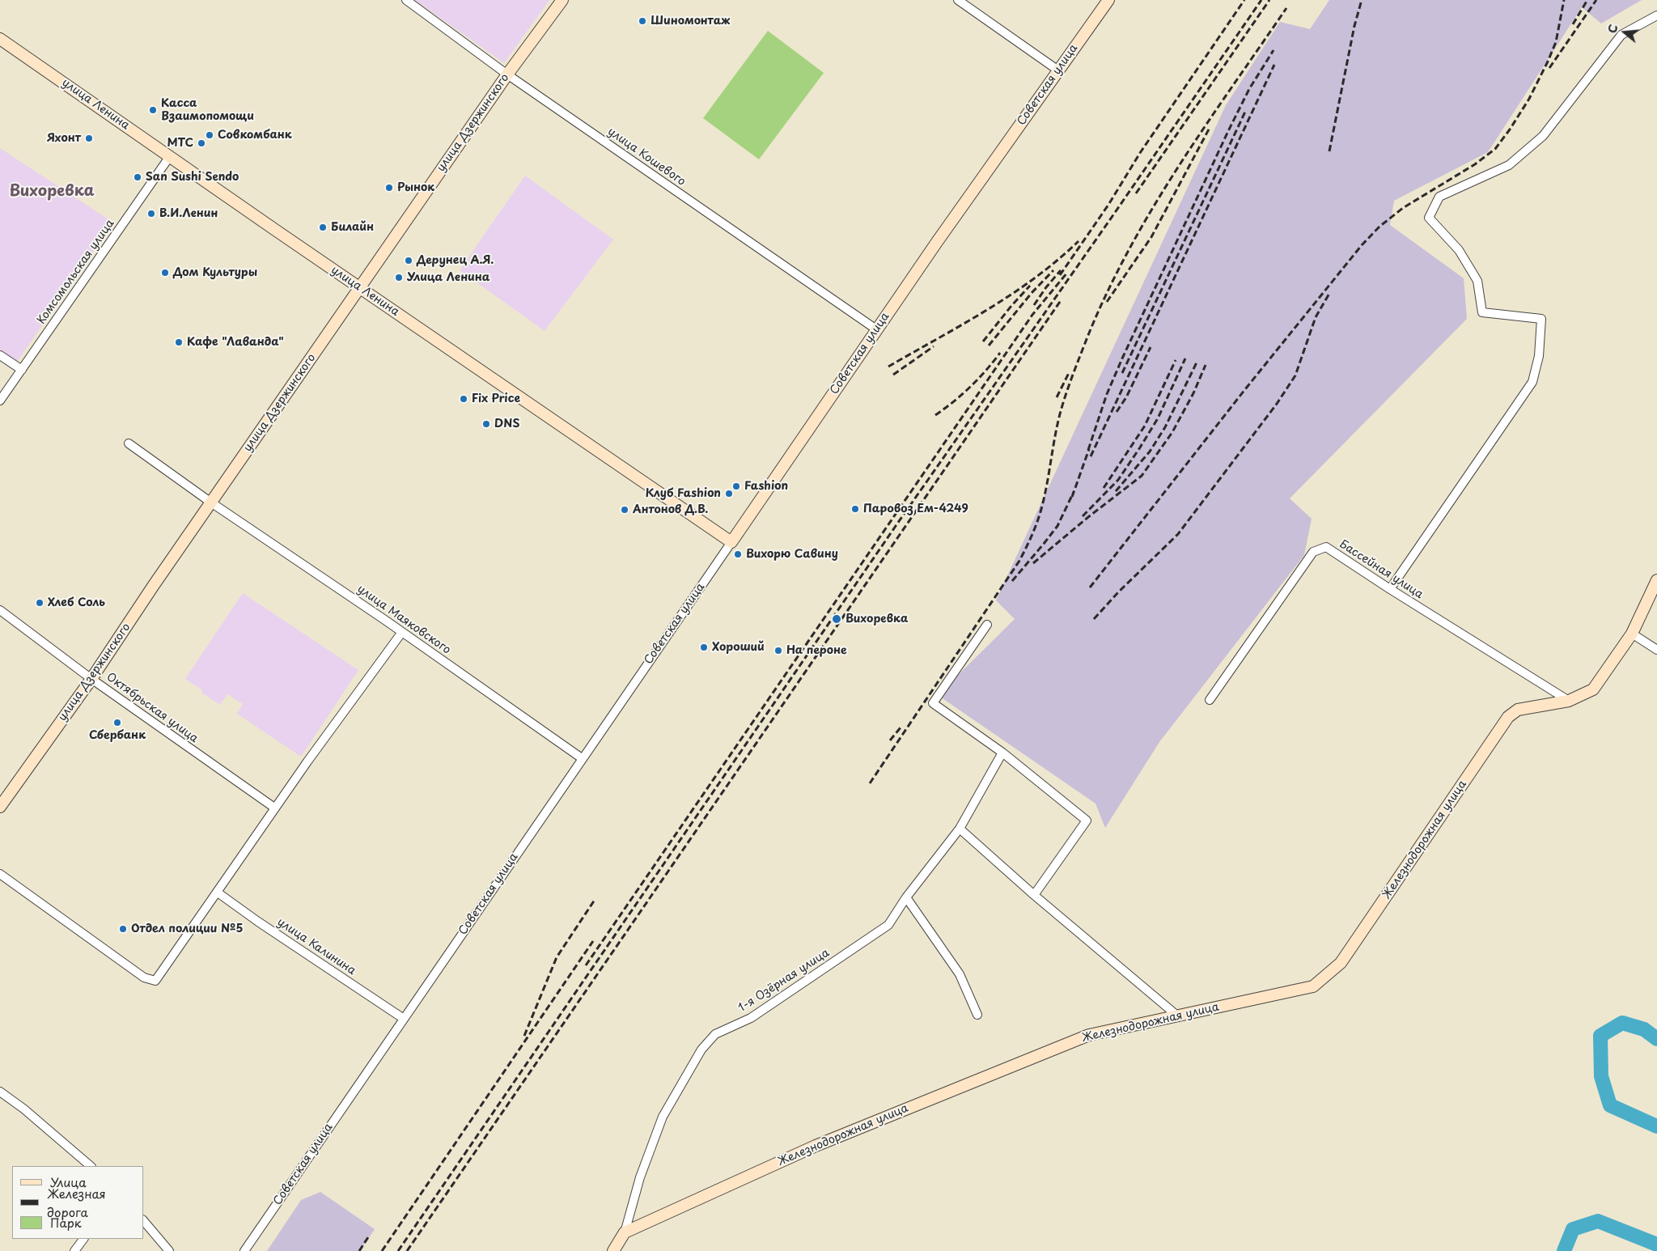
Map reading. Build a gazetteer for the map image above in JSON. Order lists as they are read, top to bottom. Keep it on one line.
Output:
{"streets":{"street":["Советская улица","улица Ленина","улица Дзержинского","улица Кошевого","Комсомольская улица","Бассейная улица","улица Маяковского","Октябрьская улица","Железнодорожная улица","улица Калинина","1-я Озёрная улица"]},"crossings":[["Советская улица","улица Ленина"],["Советская улица","улица Кошевого"],["Советская улица","улица Маяковского"],["Советская улица","улица Калинина"],["улица Ленина","улица Дзержинского"],["улица Ленина","Комсомольская улица"],["улица Дзержинского","улица Кошевого"],["улица Дзержинского","улица Маяковского"],["улица Дзержинского","Октябрьская улица"],["Бассейная улица","Железнодорожная улица"],["Железнодорожная улица","1-я Озёрная улица"]],"districts":["Вихоревка"],"places":["Шиномонтаж","Касса Взаимопомощи","Совкомбанк","Яхонт","МТС","San Sushi Sendo","Рынок","В.И.Ленин","Билайн","Дерунец А.Я.","Дом Культуры","Улица Ленина","Кафе \"Лаванда\"","Fix Price","DNS","Fashion","Клуб Fashion","Паровоз Ем-4249","Антонов Д.В.","Вихорю Савину","Хлеб Соль","Вихоревка","Хороший","На пероне","Сбербанк","Отдел полиции №5"],"legend":["Улица","Железная дорога","Парк"],"north":"left"}
